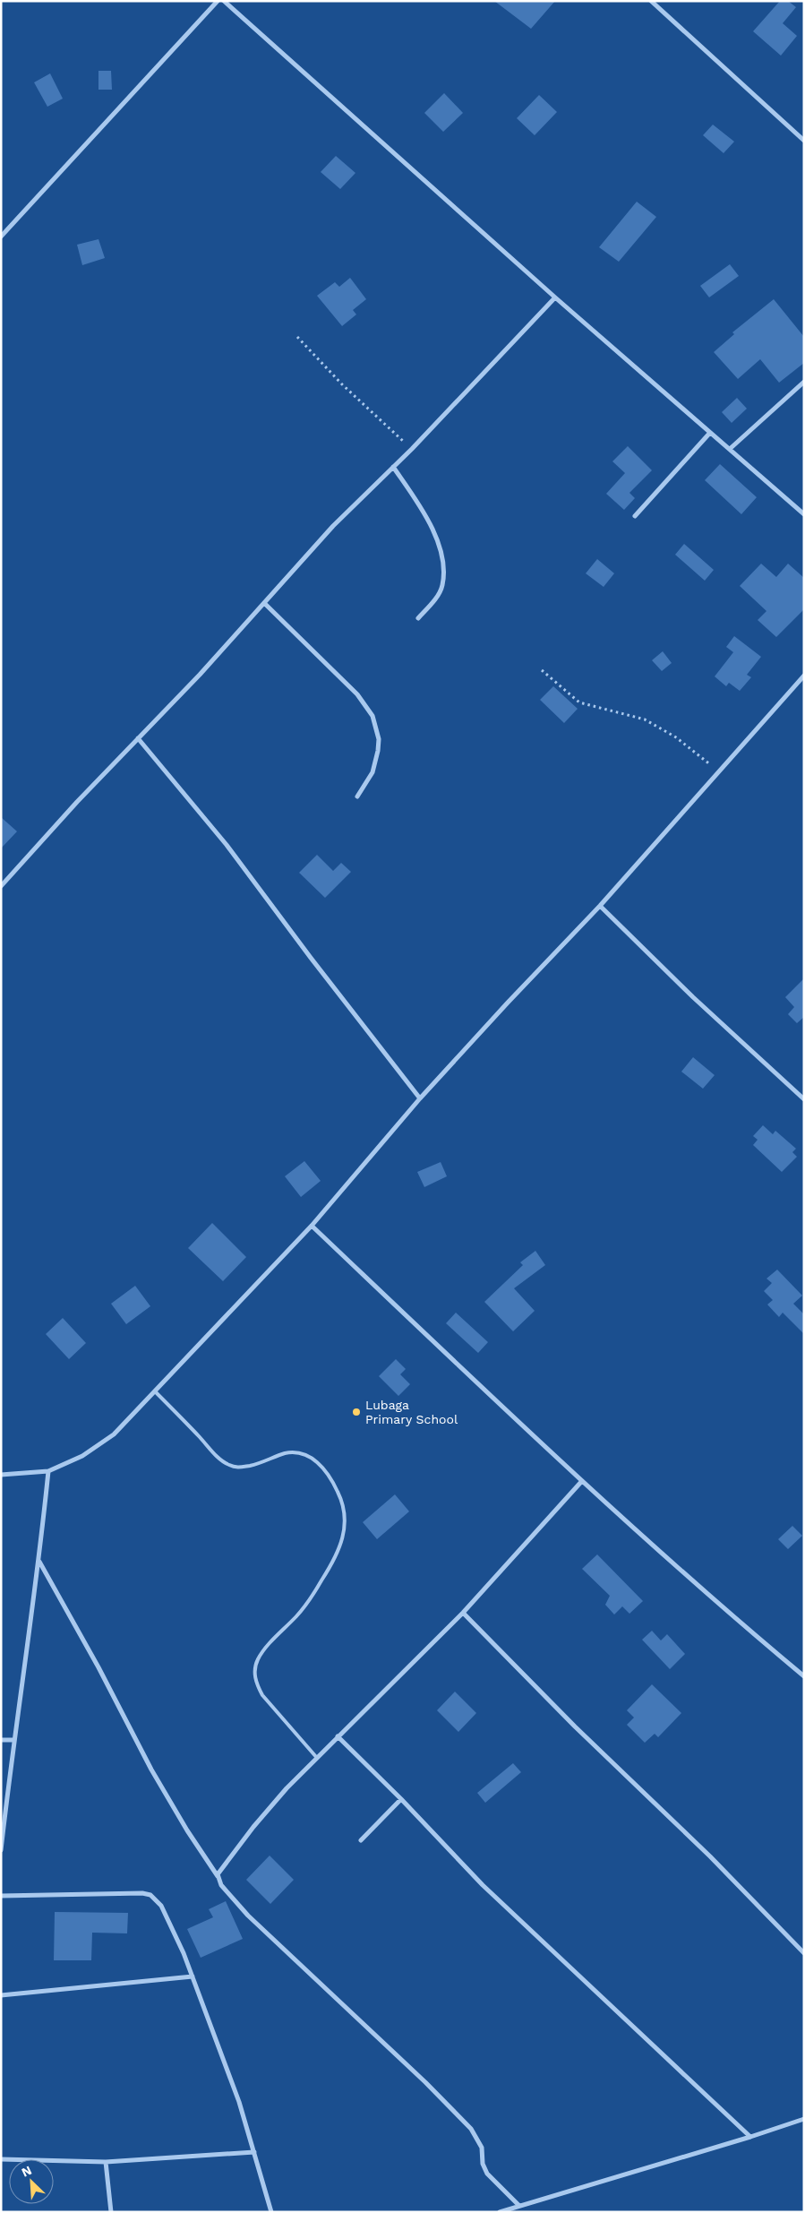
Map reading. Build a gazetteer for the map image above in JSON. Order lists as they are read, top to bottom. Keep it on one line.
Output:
{"places":["Lubaga Primary School"],"north":"top left"}
